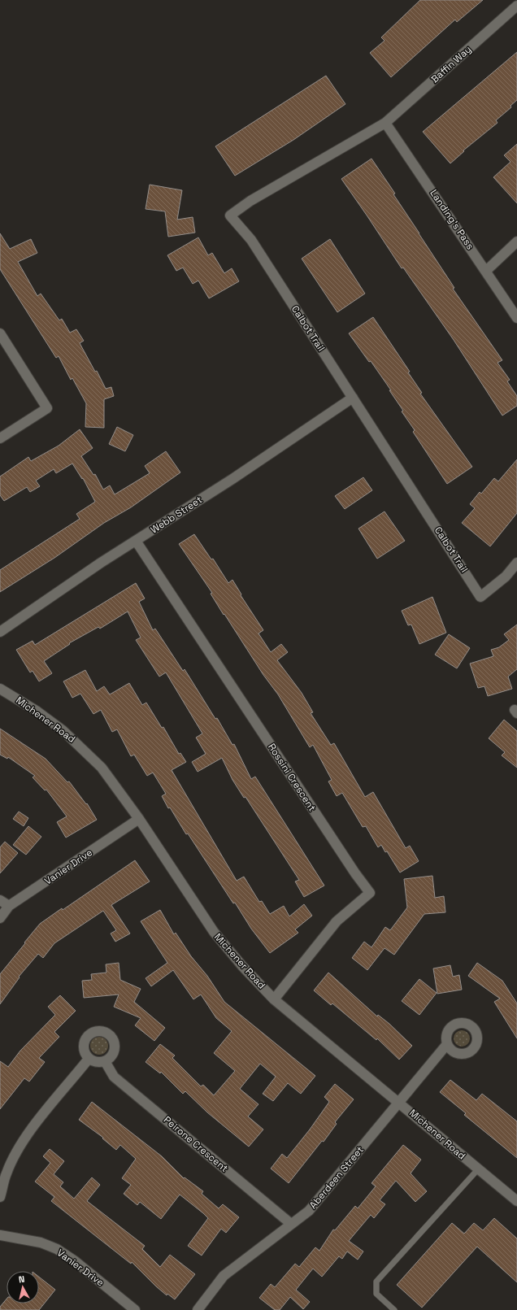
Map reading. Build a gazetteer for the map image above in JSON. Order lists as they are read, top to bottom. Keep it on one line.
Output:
{"streets":{"street":["Baffin Way","Landing's Pass","Calbot Trail","Webb Street","Michener Road","Rossini Crescent","Vanier Drive","Peirone Crescent","Aberdeen Street"]},"crossings":[["Baffin Way","Landing's Pass"],["Baffin Way","Calbot Trail"],["Landing's Pass","Calbot Trail"],["Calbot Trail","Webb Street"],["Webb Street","Rossini Crescent"],["Michener Road","Rossini Crescent"],["Michener Road","Vanier Drive"],["Michener Road","Aberdeen Street"],["Peirone Crescent","Aberdeen Street"]],"north":"top"}
